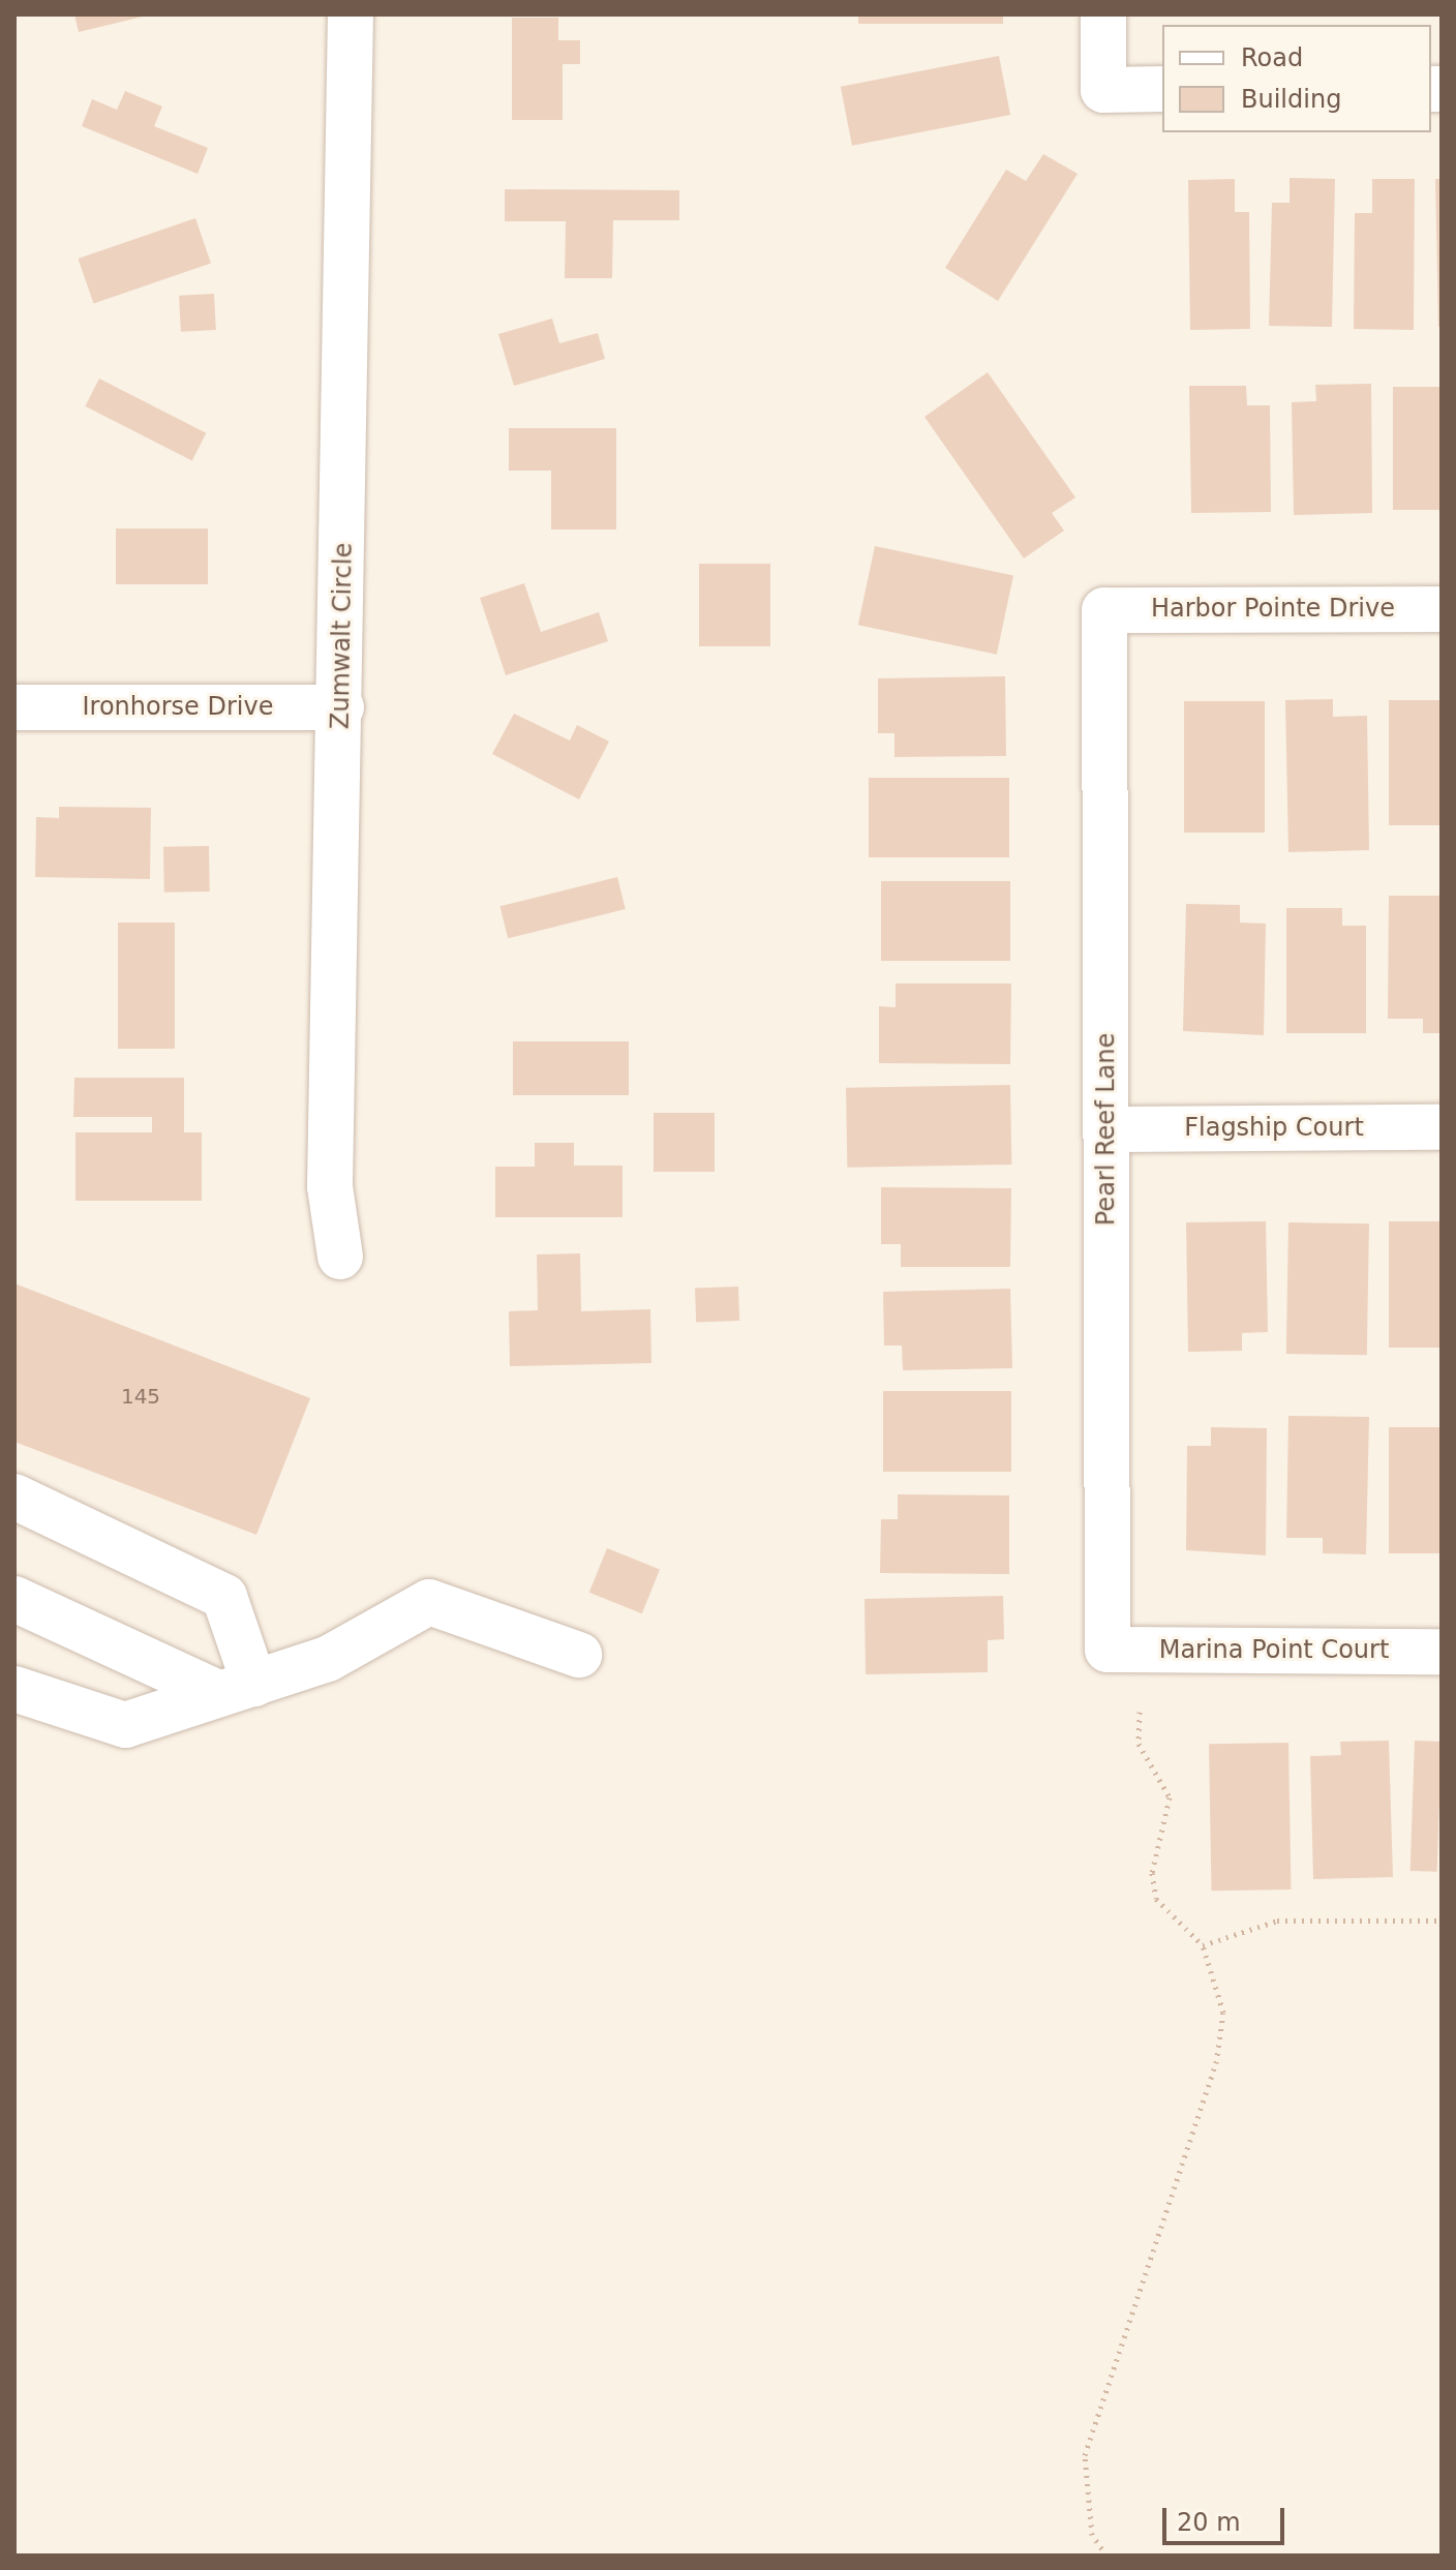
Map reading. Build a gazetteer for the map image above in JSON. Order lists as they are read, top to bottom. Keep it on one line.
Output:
{"streets":{"street":["Harbor Pointe Drive","Zumwalt Circle","Ironhorse Drive","Flagship Court","Pearl Reef Lane","Marina Point Court"]},"crossings":[["Harbor Pointe Drive","Pearl Reef Lane"],["Zumwalt Circle","Ironhorse Drive"],["Flagship Court","Pearl Reef Lane"],["Pearl Reef Lane","Marina Point Court"]],"house_numbers":["145"],"legend":["Road","Building"],"scale_bar":"20 m"}
